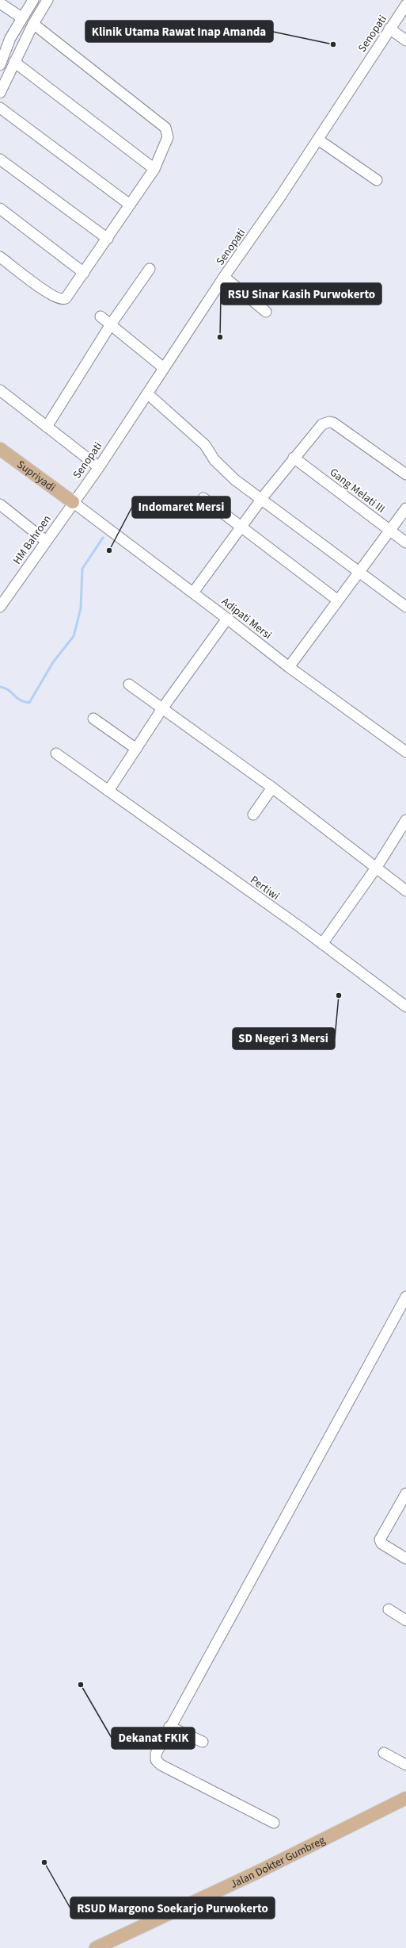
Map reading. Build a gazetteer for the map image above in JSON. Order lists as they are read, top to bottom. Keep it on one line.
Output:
{"streets":{"main road":["Supriyadi","Jalan Dokter Gumbreg"],"street":["Senopati","Gang Melati III","HM Bahroen","Adipati Mersi","Pertiwi"]},"crossings":[["Senopati","Supriyadi"],["Senopati","HM Bahroen"],["Senopati","Adipati Mersi"],["Supriyadi","HM Bahroen"],["Supriyadi","Adipati Mersi"],["HM Bahroen","Adipati Mersi"]],"places":["Klinik Utama Rawat Inap Amanda","RSU Sinar Kasih Purwokerto","Indomaret Mersi","SD Negeri 3 Mersi","Dekanat FKIK","RSUD Margono Soekarjo Purwokerto"]}
